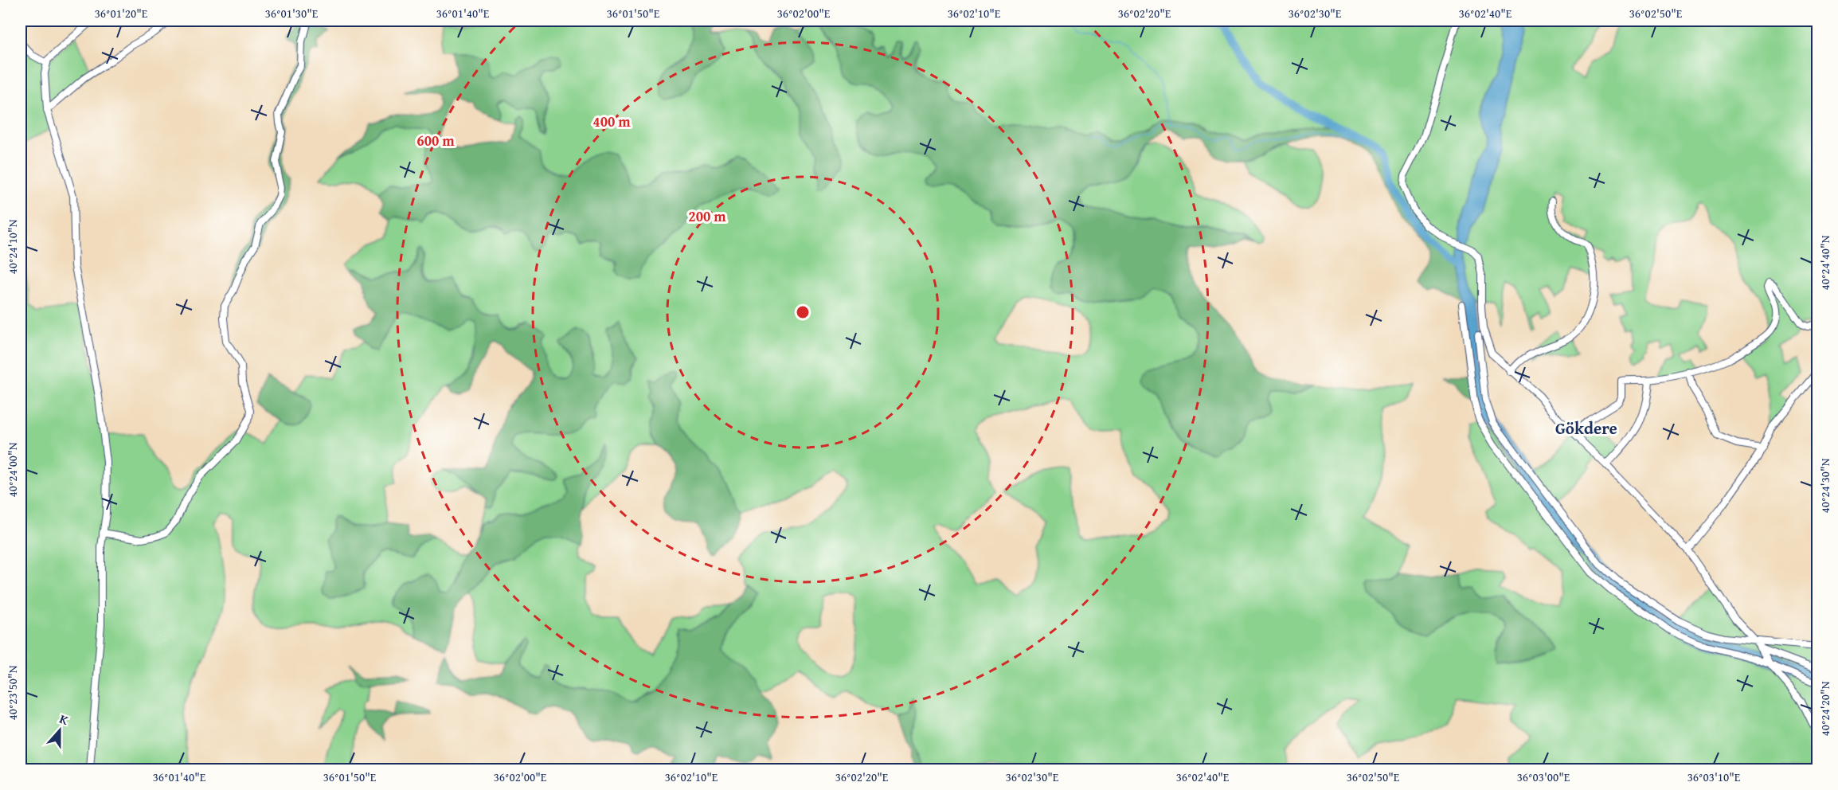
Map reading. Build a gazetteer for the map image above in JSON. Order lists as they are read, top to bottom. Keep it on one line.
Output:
{"districts":["Gökdere"],"north":"top","coordinates":["36°01'20\"E","36°01'30\"E","36°01'40\"E","36°01'50\"E","36°02'00\"E","36°02'10\"E","36°02'20\"E","36°02'30\"E","36°02'40\"E","36°02'50\"E","40°24'10\"N","40°24'40\"N","40°24'00\"N","40°24'30\"N","40°23'50\"N","40°24'20\"N","36°03'00\"E","36°03'10\"E"],"rings":["400 m","600 m","200 m"]}
